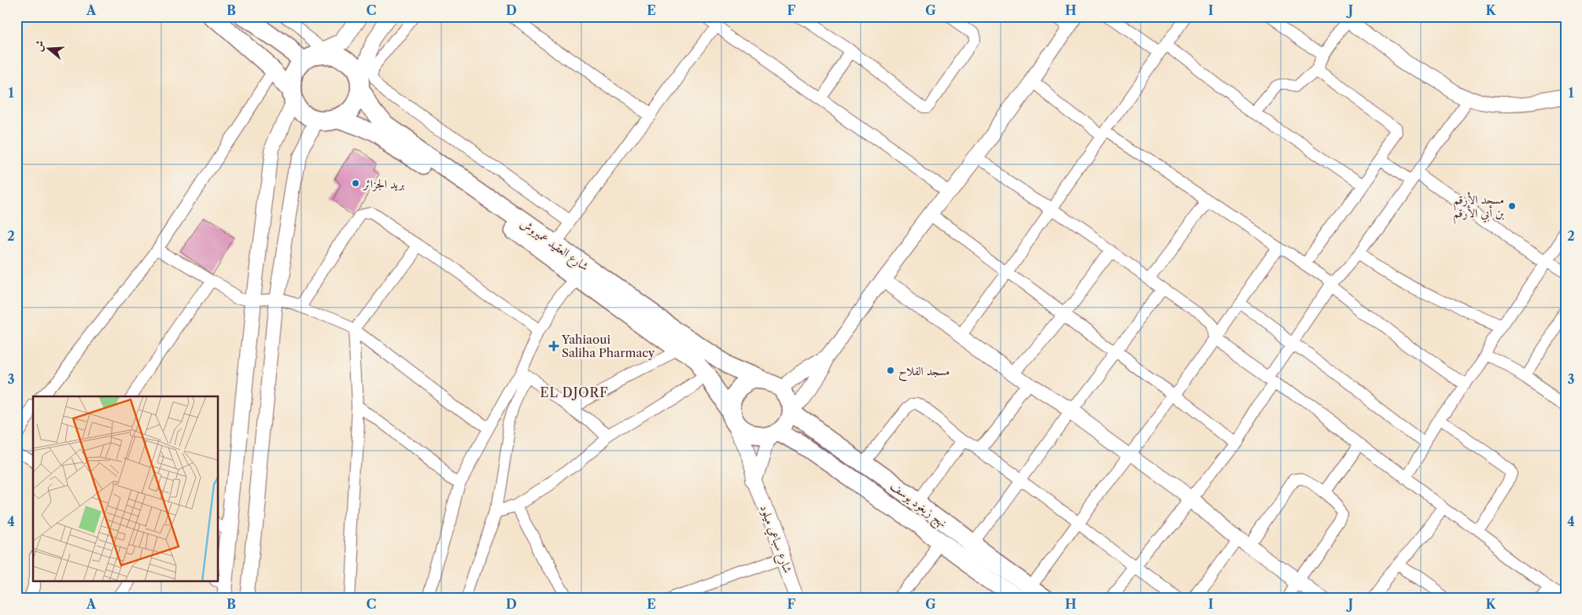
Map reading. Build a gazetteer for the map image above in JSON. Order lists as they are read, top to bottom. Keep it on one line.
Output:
{"streets":{"main road":["شارع العقيد عميروش","نهج زيغود يوسف"],"street":["شارع سباعي ميلود"]},"crossings":[["شارع العقيد عميروش","نهج زيغود يوسف"],["شارع العقيد عميروش","شارع سباعي ميلود"],["نهج زيغود يوسف","شارع سباعي ميلود"]],"districts":["EL DJORF"],"places":{"other":["بريد الجزائر","مسجد الأرقم بن أبي الأرقم","مسجد الفلاح"],"health":["Yahiaoui Saliha Pharmacy"]},"north":"left","grid":{"columns":["A","B","C","D","E","F","G","H","I","J","K"],"rows":["1","2","3","4"]}}
